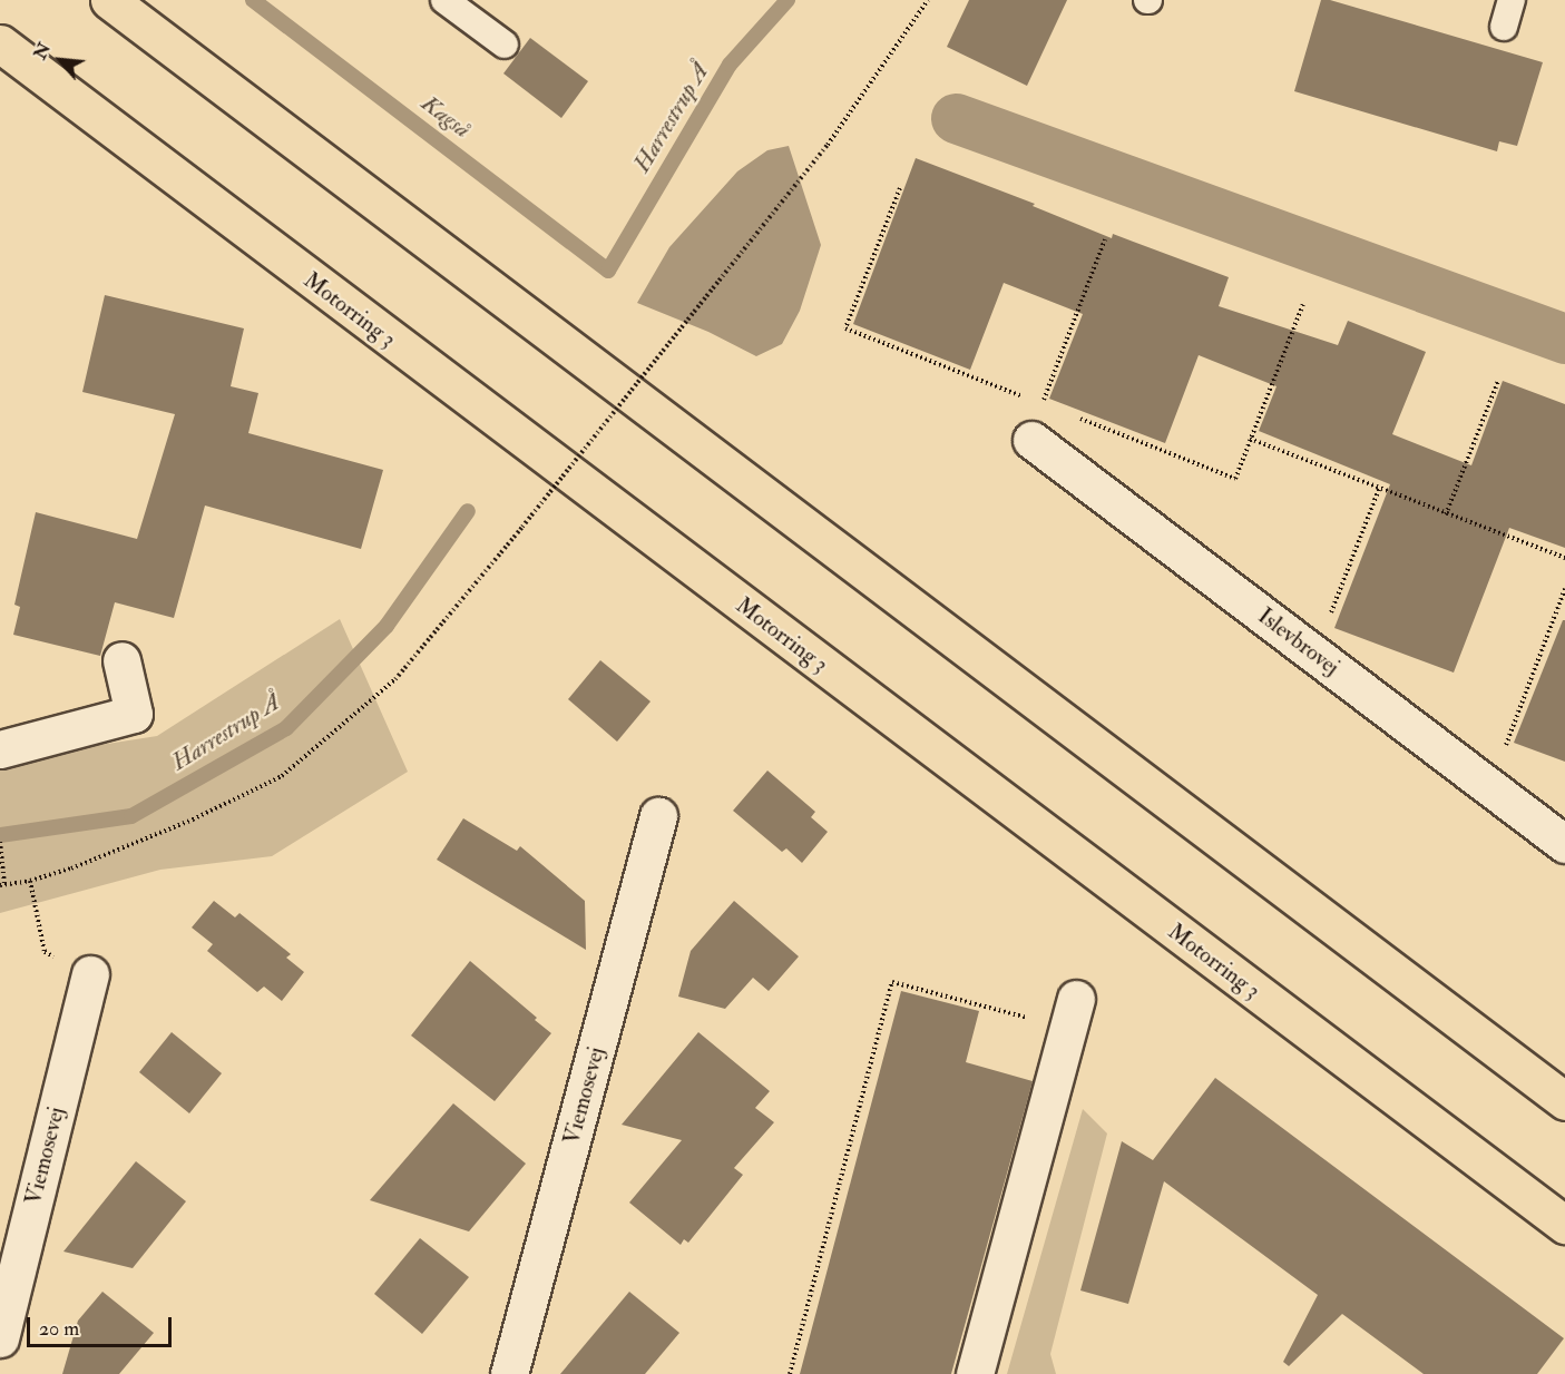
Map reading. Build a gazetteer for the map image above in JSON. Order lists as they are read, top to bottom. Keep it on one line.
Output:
{"streets":{"highway":["Motorring 3"],"street":["Islevbrovej","Viemosevej"]},"water":["Kagså","Harrestrup Å"],"scale_bar":"20 m","north":"top left"}
